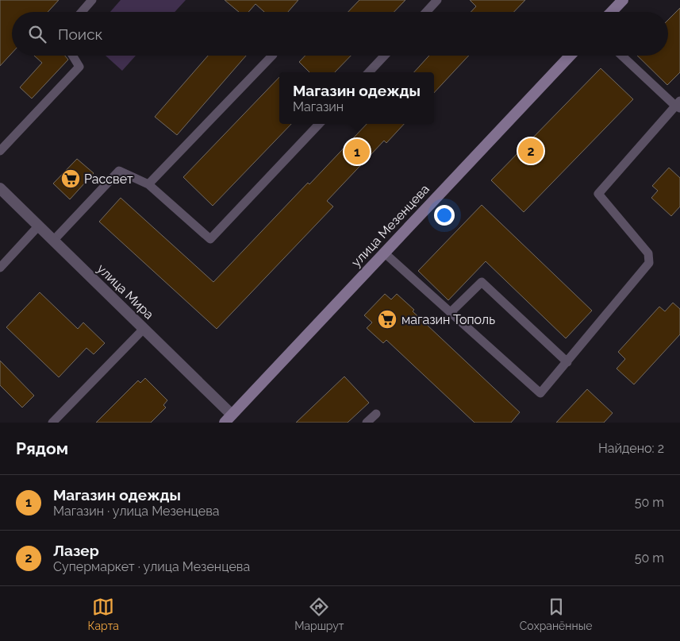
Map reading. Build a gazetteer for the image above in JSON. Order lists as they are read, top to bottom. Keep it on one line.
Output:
{"streets":{"main road":["улица Мезенцева"],"street":["улица Мира"]},"crossings":[["улица Мезенцева","улица Мира"]],"places":{"supermarket":["Рассвет","магазин Тополь"]},"page":{"search":"Поиск","popup":["Магазин одежды","Магазин"],"pins":["2","1"],"heading":["Рядом","Найдено: 2"],"list":[{"mark":"1","name":"Магазин одежды","note":"Магазин · улица Мезенцева","value":"50 m"},{"mark":"2","name":"Лазер","note":"Супермаркет · улица Мезенцева","value":"50 m"}],"nav":["Карта","Маршрут","Сохранённые"]}}
